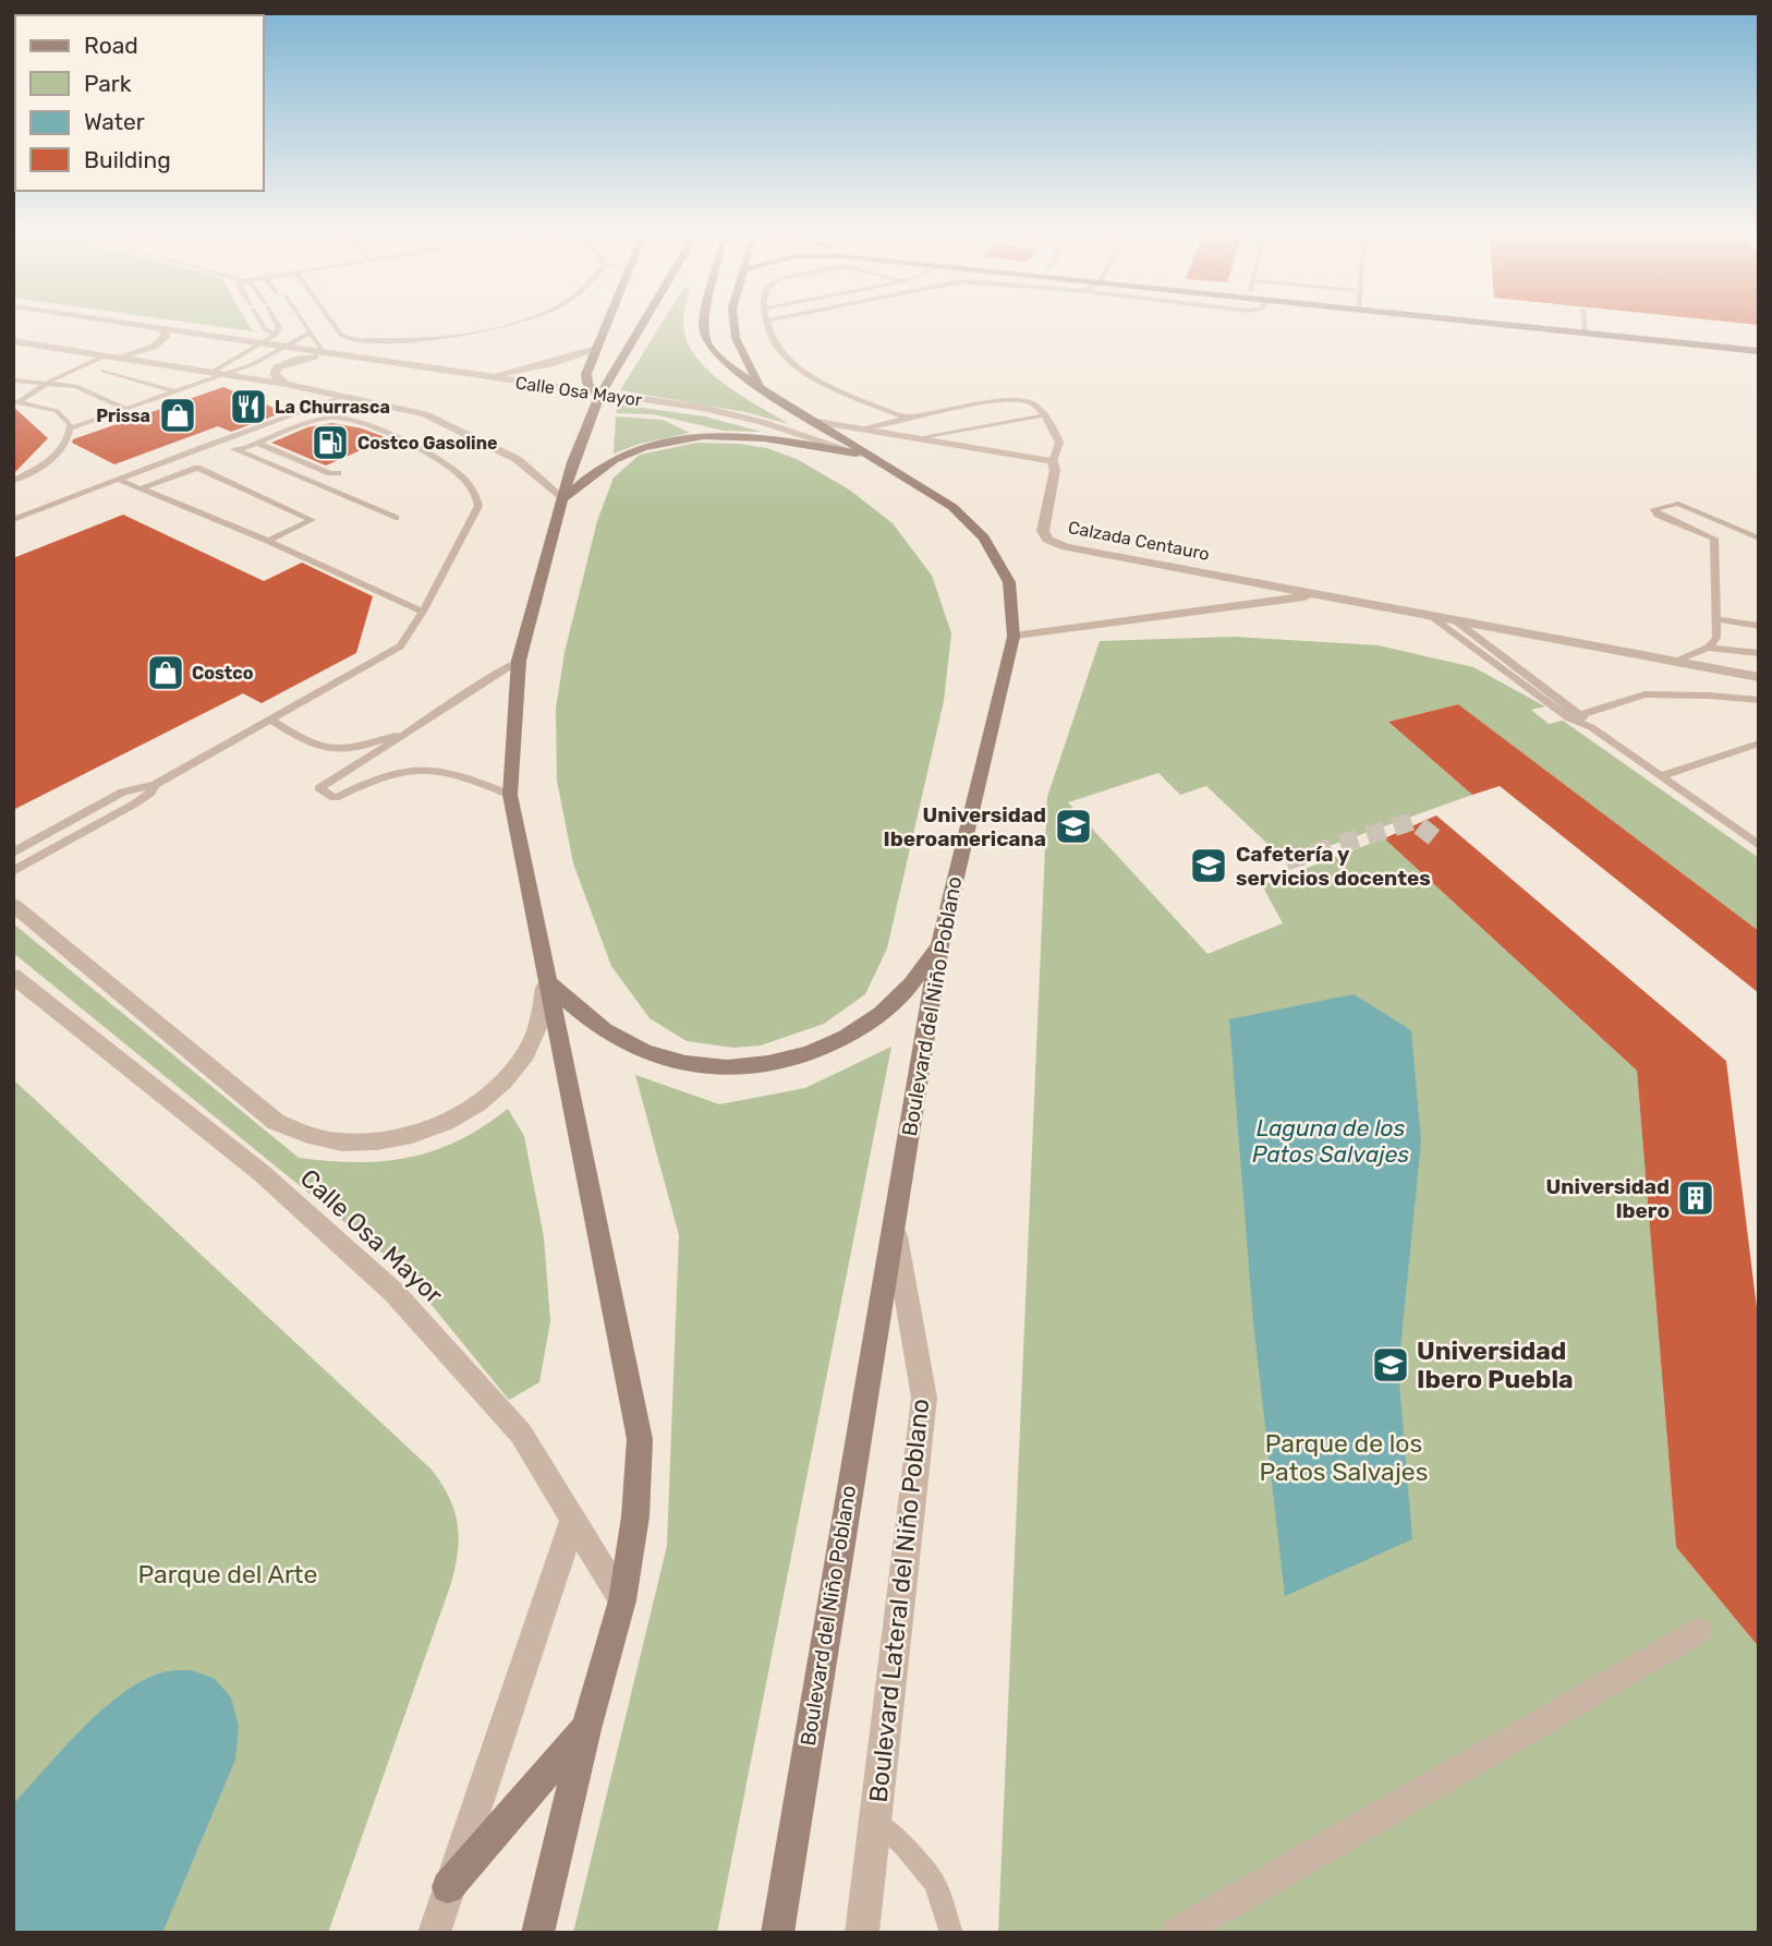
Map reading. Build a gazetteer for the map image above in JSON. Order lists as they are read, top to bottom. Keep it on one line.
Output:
{"streets":{"main road":["Boulevard del Niño Poblano"],"street":["Calle Osa Mayor","Calzada Centauro","Boulevard Lateral del Niño Poblano"]},"crossings":[["Calle Osa Mayor","Boulevard del Niño Poblano"],["Calzada Centauro","Boulevard del Niño Poblano"],["Boulevard del Niño Poblano","Boulevard Lateral del Niño Poblano"]],"water":["Laguna de los Patos Salvajes"],"parks":["Parque de los Patos Salvajes","Parque del Arte"],"places":{"restaurant":["La Churrasca"],"shop":["Prissa","Costco"],"fuel station":["Costco Gasoline"],"school or university":["Universidad Iberoamericana","Cafetería y servicios docentes","Universidad Ibero Puebla"],"building":["Universidad Ibero"]},"legend":["Road","Park","Water","Building"]}
